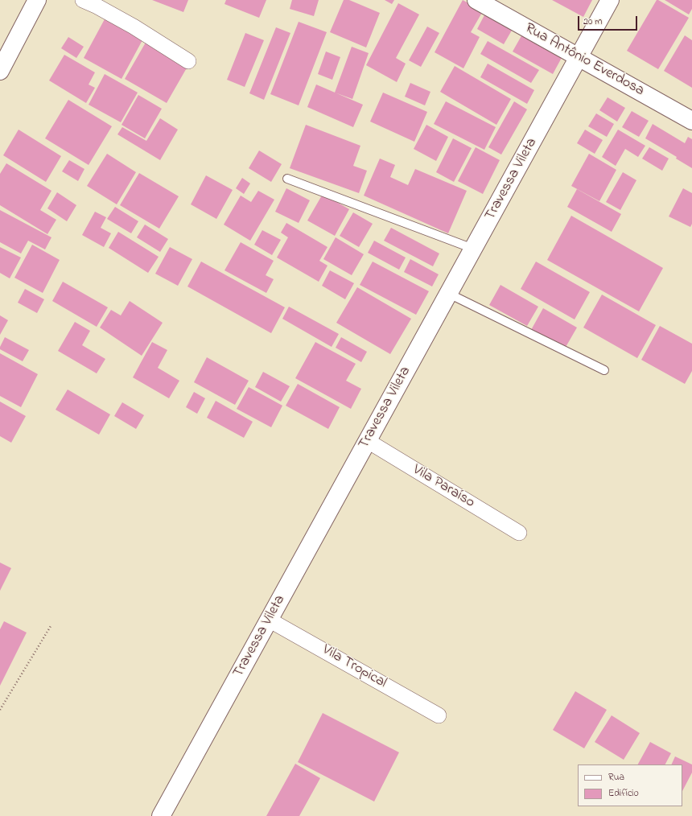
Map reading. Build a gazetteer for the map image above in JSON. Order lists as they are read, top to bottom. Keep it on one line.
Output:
{"streets":{"street":["Rua Antônio Everdosa","Travessa Vileta","Vila Paraíso","Vila Tropical"]},"crossings":[["Rua Antônio Everdosa","Travessa Vileta"],["Travessa Vileta","Vila Paraíso"],["Travessa Vileta","Vila Tropical"]],"legend":["Rua","Edifício"],"scale_bar":"20 m"}
